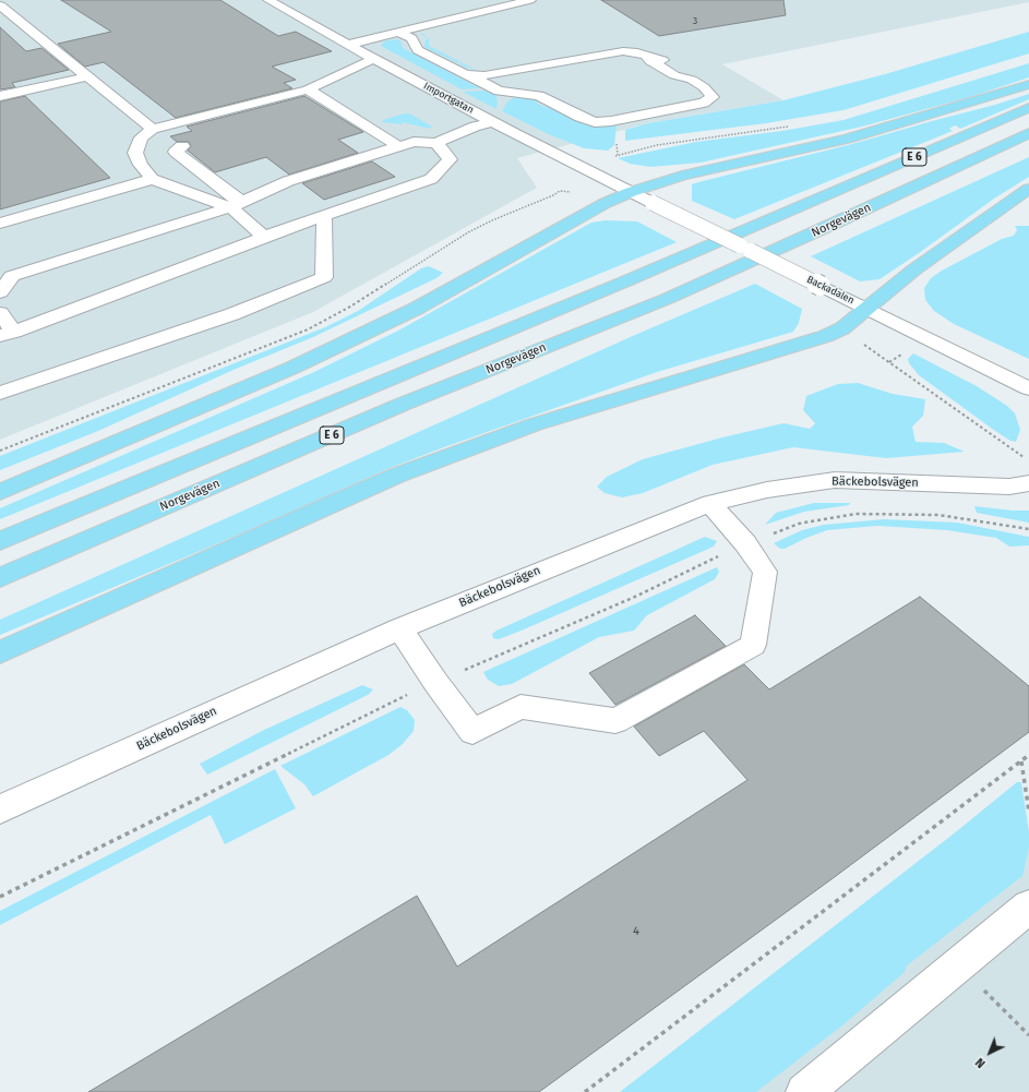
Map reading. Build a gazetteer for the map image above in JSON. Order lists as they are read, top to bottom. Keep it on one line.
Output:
{"streets":{"highway":["E 6","Norgevägen"],"street":["Importgatan","Backadalen","Bäckebolsvägen"]},"crossings":[["Importgatan","Backadalen"]],"house_numbers":["3","4"],"north":"bottom left"}
